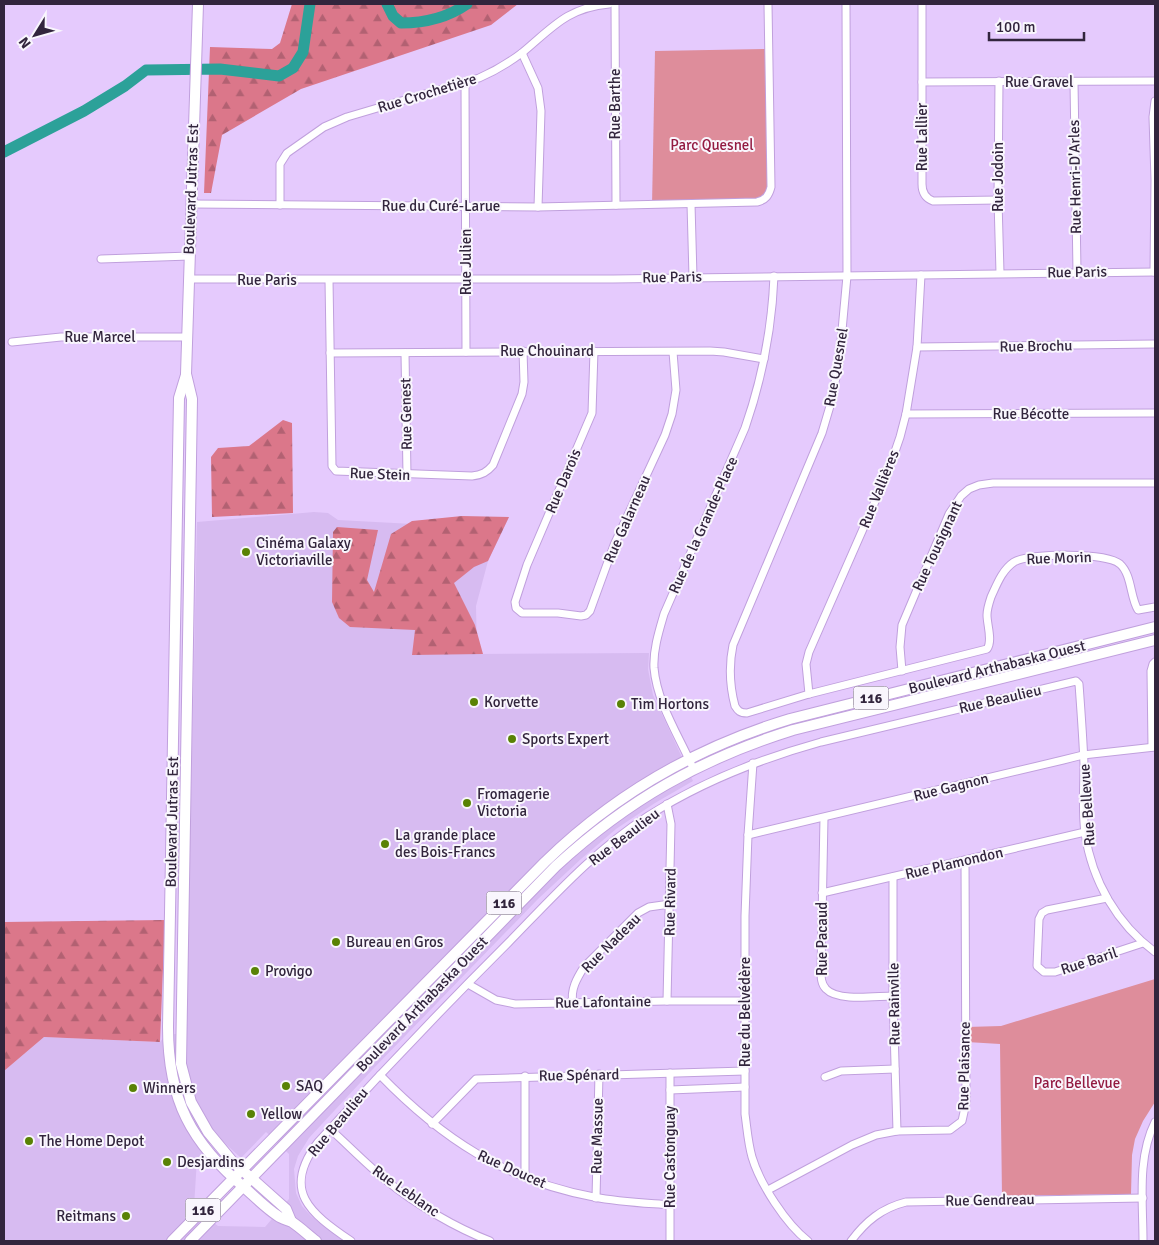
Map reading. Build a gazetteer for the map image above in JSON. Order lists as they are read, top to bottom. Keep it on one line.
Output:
{"streets":{"main road":["Boulevard Jutras Est","Boulevard Arthabaska Ouest","116"],"street":["Rue Gravel","Rue Crochetière","Rue Barthe","Rue Lallier","Rue Jodoin","Rue Henri-D'Arles","Rue du Curé-Larue","Rue Julien","Rue Paris","Rue Marcel","Rue Brochu","Rue Chouinard","Rue Quesnel","Rue Genest","Rue Bécotte","Rue Stein","Rue Darois","Rue Vallières","Rue Galarneau","Rue de la Grande-Place","Rue Tousignant","Rue Morin","Rue Beaulieu","Rue Gagnon","Rue Bellevue","Rue Plamondon","Rue Rivard","Rue Pacaud","Rue Nadeau","Rue Baril","Rue Lafontaine","Rue Rainville","Rue du Belvédère","Rue Plaisance","Rue Spénard","Rue Massue","Rue Castonguay","Rue Doucet","Rue Leblanc","Rue Gendreau"]},"crossings":[["Rue Gravel","Rue Lallier"],["Rue Gravel","Rue Jodoin"],["Rue Gravel","Rue Henri-D'Arles"],["Rue Crochetière","Rue du Curé-Larue"],["Rue Crochetière","Rue Julien"],["Rue Barthe","Rue du Curé-Larue"],["Rue Lallier","Rue Jodoin"],["Rue Jodoin","Rue Paris"],["Rue Henri-D'Arles","Rue Paris"],["Boulevard Jutras Est","Rue du Curé-Larue"],["Boulevard Jutras Est","Rue Paris"],["Boulevard Jutras Est","Rue Marcel"],["Boulevard Jutras Est","Boulevard Arthabaska Ouest"],["Rue du Curé-Larue","Rue Julien"],["Rue Julien","Rue Paris"],["Rue Julien","Rue Chouinard"],["Rue Paris","Rue Quesnel"],["Rue Paris","Rue Stein"],["Rue Paris","Rue Vallières"],["Rue Paris","Rue de la Grande-Place"],["Rue Brochu","Rue Vallières"],["Rue Chouinard","Rue Genest"],["Rue Chouinard","Rue Stein"],["Rue Chouinard","Rue Darois"],["Rue Chouinard","Rue Galarneau"],["Rue Chouinard","Rue de la Grande-Place"],["Rue Quesnel","Rue Vallières"],["Rue Genest","Rue Stein"],["Rue Bécotte","Rue Vallières"],["Rue Darois","Rue Galarneau"],["Rue de la Grande-Place","Boulevard Arthabaska Ouest"],["Rue Tousignant","Rue Morin"],["Rue Beaulieu","Rue Gagnon"],["Rue Beaulieu","Rue Bellevue"],["Rue Beaulieu","Rue Rivard"],["Rue Beaulieu","Rue Lafontaine"],["Rue Beaulieu","Rue du Belvédère"],["Rue Beaulieu","Rue Doucet"],["Rue Beaulieu","Rue Leblanc"],["Rue Gagnon","Rue Bellevue"],["Rue Gagnon","Rue Pacaud"],["Rue Gagnon","Rue du Belvédère"],["Rue Bellevue","Rue Plamondon"],["Rue Bellevue","Rue Baril"],["Rue Plamondon","Rue Pacaud"],["Rue Plamondon","Rue Rainville"],["Rue Plamondon","Rue Plaisance"],["Rue Rivard","Rue Nadeau"],["Rue Rivard","Rue Lafontaine"],["Rue Pacaud","Rue Rainville"],["Rue Nadeau","Rue Lafontaine"],["Rue Lafontaine","Rue du Belvédère"],["Rue Rainville","Rue Plaisance"],["Rue du Belvédère","Rue Plaisance"],["Rue du Belvédère","Rue Spénard"],["Rue Spénard","Rue Massue"],["Rue Spénard","Rue Castonguay"],["Rue Spénard","Rue Doucet"],["Rue Massue","Rue Doucet"],["Rue Castonguay","Rue Doucet"]],"parks":["Parc Quesnel","Parc Bellevue"],"places":["Cinéma Galaxy Victoriaville","Korvette","Tim Hortons","Sports Expert","Fromagerie Victoria","La grande place des Bois-Francs","Bureau en Gros","Provigo","SAQ","Winners","Yellow","The Home Depot","Desjardins","Reitmans"],"scale_bar":"100 m","north":"bottom left"}
